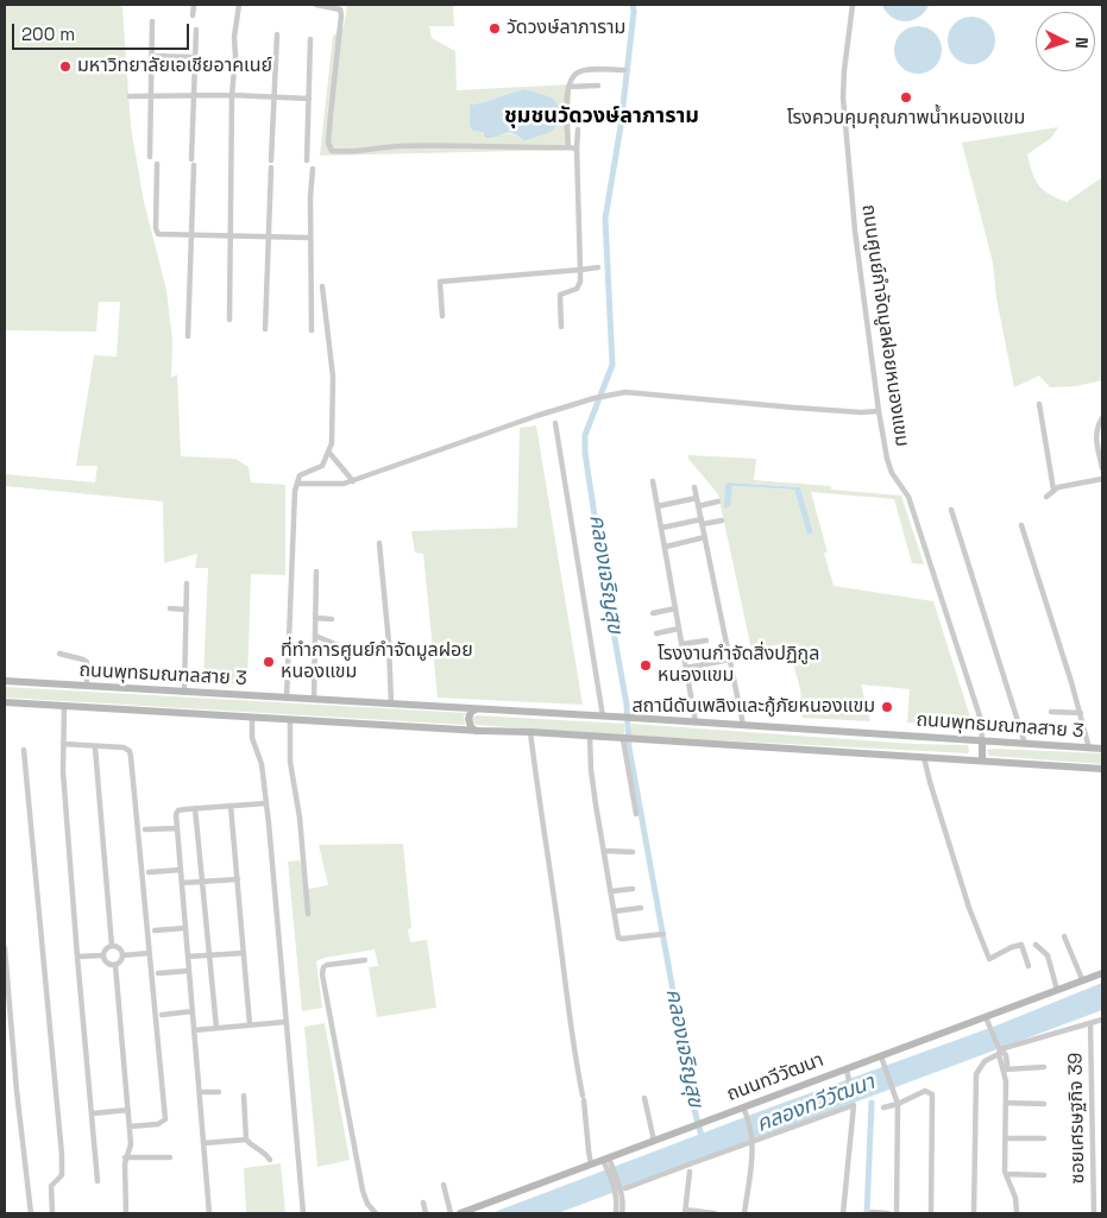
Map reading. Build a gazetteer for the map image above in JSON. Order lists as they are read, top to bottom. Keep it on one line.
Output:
{"streets":{"main road":["ถนนพุทธมณฑลสาย 3","ถนนทวีวัฒนา"],"street":["ถนนศูนย์กำจัดมูลฝอยหนองแขม","ซอยเศรษฐกิจ 39"]},"crossings":[["ถนนศูนย์กำจัดมูลฝอยหนองแขม","ถนนพุทธมณฑลสาย 3"]],"districts":["ชุมชนวัดวงษ์ลาภาราม"],"water":["คลองเจริญสุข","คลองทวีวัฒนา"],"places":["วัดวงษ์ลาภาราม","มหาวิทยาลัยเอเชียอาคเนย์","โรงควบคุมคุณภาพน้ำหนองแขม","ที่ทำการศูนย์กำจัดมูลฝอย หนองแขม","โรงงานกำจัดสิ่งปฏิกูล หนองแขม","สถานีดับเพลิงและกู้ภัยหนองแขม"],"scale_bar":"200 m","north":"right"}
